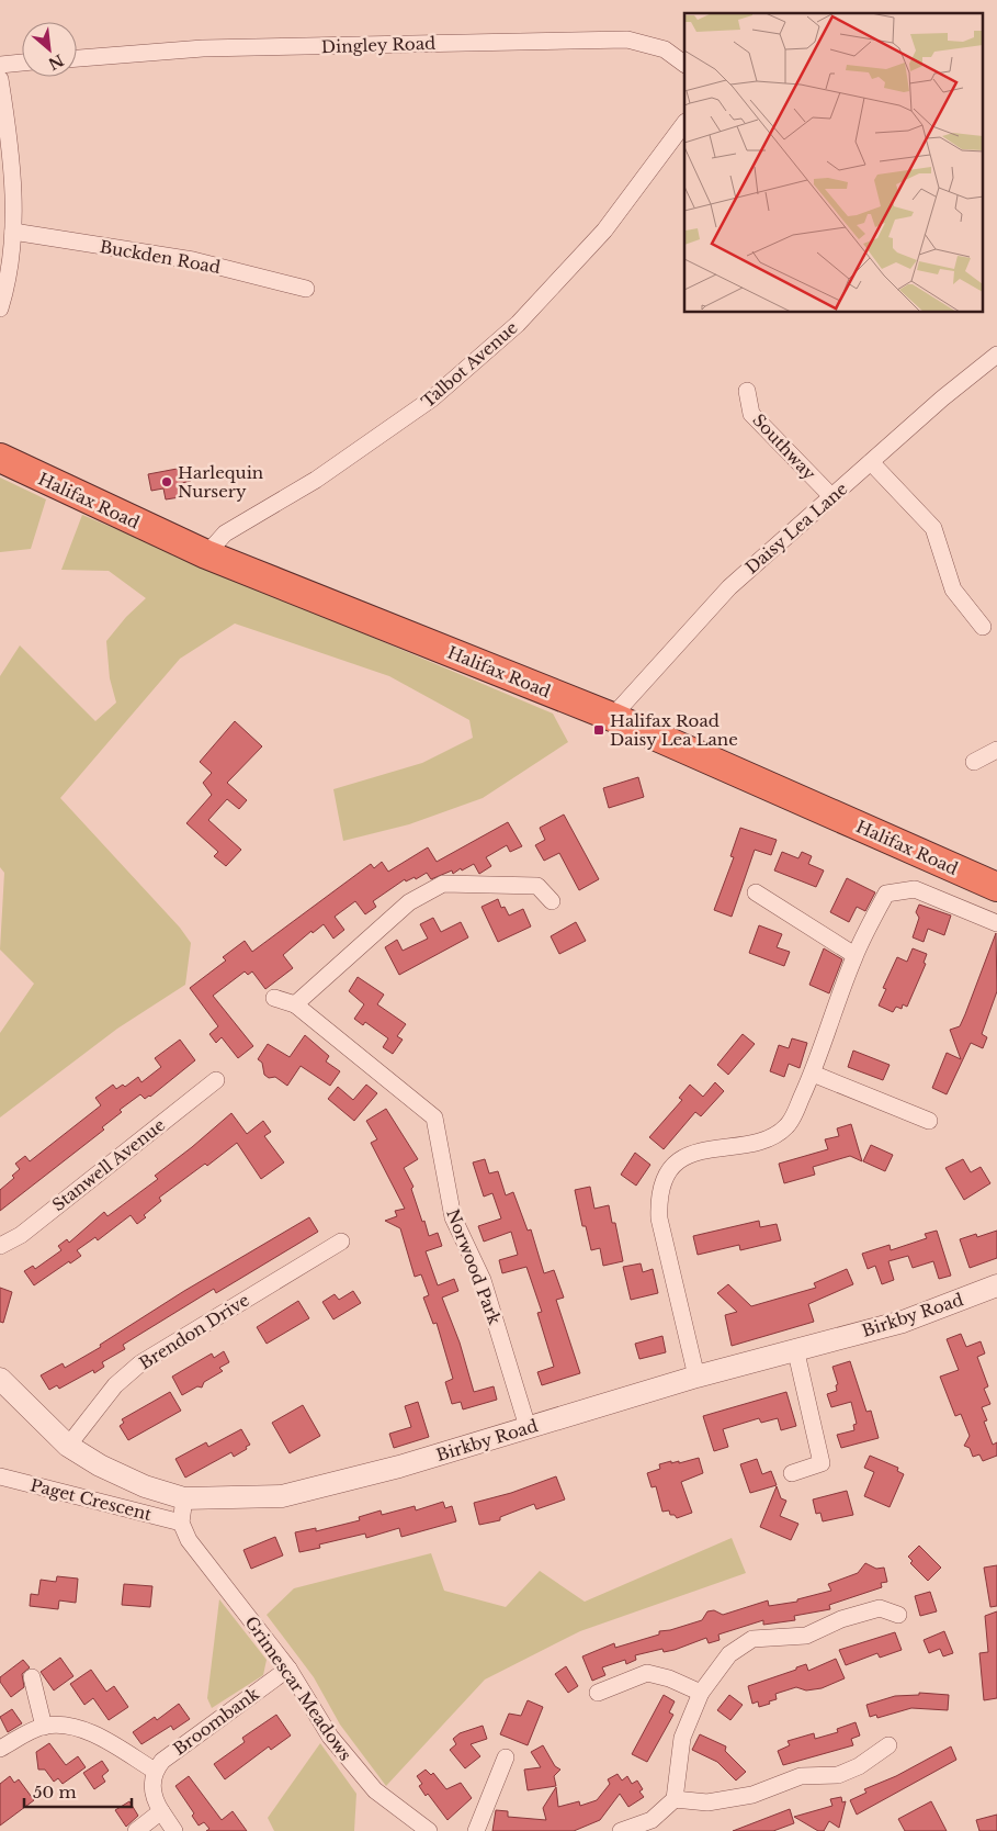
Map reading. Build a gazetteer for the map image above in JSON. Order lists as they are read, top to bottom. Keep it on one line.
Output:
{"streets":{"highway":["Halifax Road"],"street":["Dingley Road","Buckden Road","Talbot Avenue","Southway","Daisy Lea Lane","Stanwell Avenue","Norwood Park","Birkby Road","Brendon Drive","Paget Crescent","Grimescar Meadows","Broombank"]},"crossings":[["Talbot Avenue","Halifax Road"],["Southway","Daisy Lea Lane"],["Halifax Road","Daisy Lea Lane"],["Norwood Park","Birkby Road"],["Birkby Road","Brendon Drive"],["Paget Crescent","Grimescar Meadows"],["Grimescar Meadows","Broombank"]],"places":{"other":["Harlequin Nursery"],"transit":["Halifax Road Daisy Lea Lane"]},"scale_bar":"50 m","north":"bottom right"}
